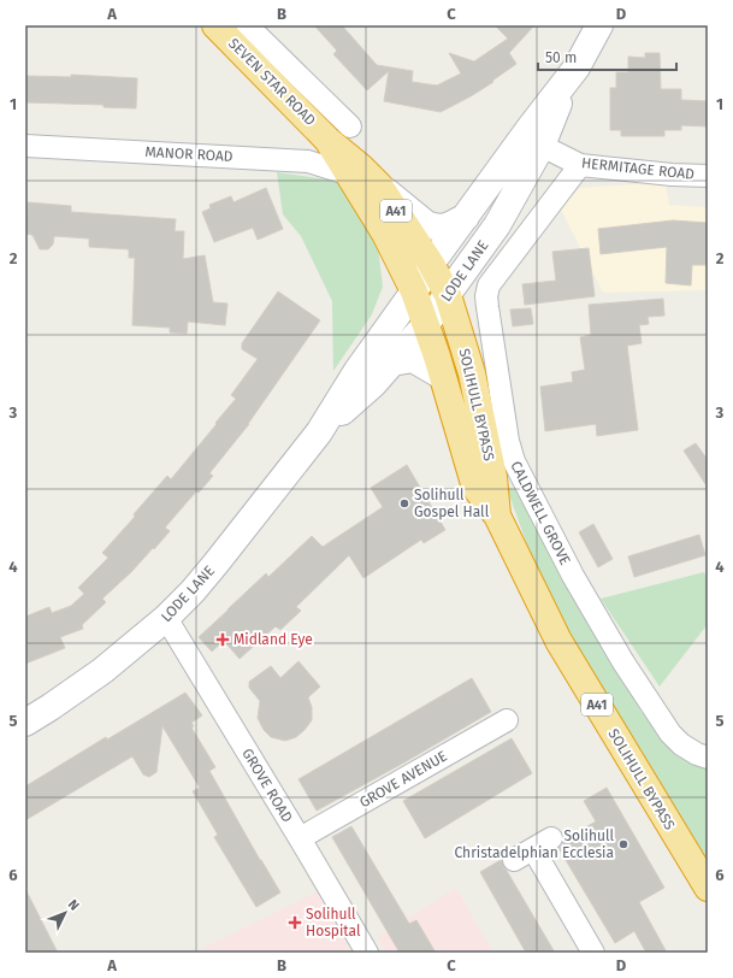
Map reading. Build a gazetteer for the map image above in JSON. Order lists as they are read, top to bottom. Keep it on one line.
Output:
{"streets":{"highway":["SEVEN STAR ROAD","A41","SOLIHULL BYPASS"],"main road":["LODE LANE"],"street":["MANOR ROAD","HERMITAGE ROAD","CALDWELL GROVE","GROVE AVENUE","GROVE ROAD"]},"crossings":[["SEVEN STAR ROAD","MANOR ROAD"],["SEVEN STAR ROAD","LODE LANE"],["SEVEN STAR ROAD","SOLIHULL BYPASS"],["HERMITAGE ROAD","LODE LANE"],["HERMITAGE ROAD","CALDWELL GROVE"],["LODE LANE","SOLIHULL BYPASS"],["LODE LANE","GROVE ROAD"],["GROVE AVENUE","GROVE ROAD"]],"places":{"other":["Solihull Gospel Hall","Solihull Christadelphian Ecclesia"],"health":["Midland Eye","Solihull Hospital"]},"scale_bar":"50 m","north":"top right","grid":{"columns":["A","B","C","D"],"rows":["1","2","3","4","5","6"]}}
